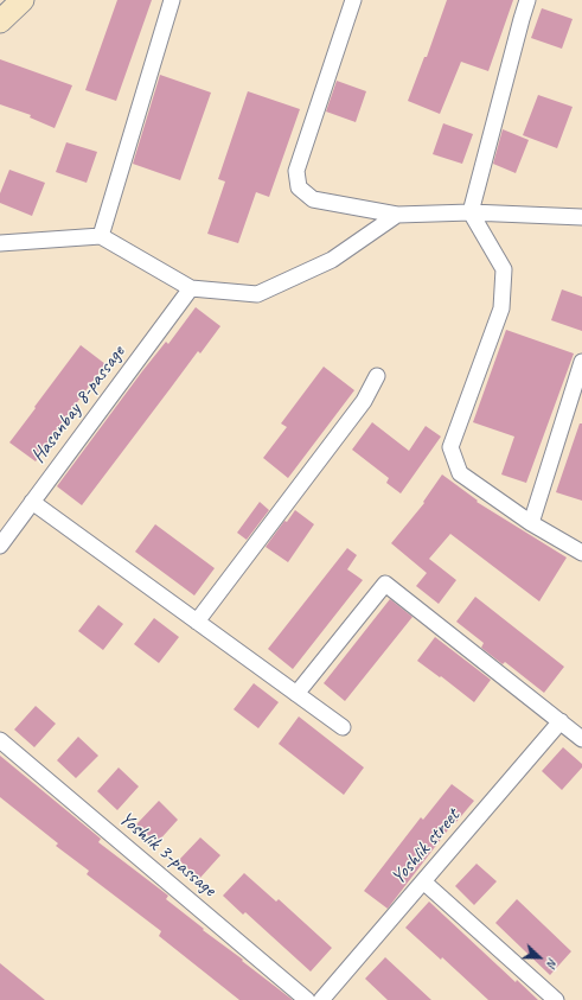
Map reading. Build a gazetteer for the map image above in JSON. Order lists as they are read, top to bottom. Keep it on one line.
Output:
{"streets":{"street":["Hasanbay 8-passage","Yoshlik street","Yoshlik 3-passage"]},"north":"right"}
